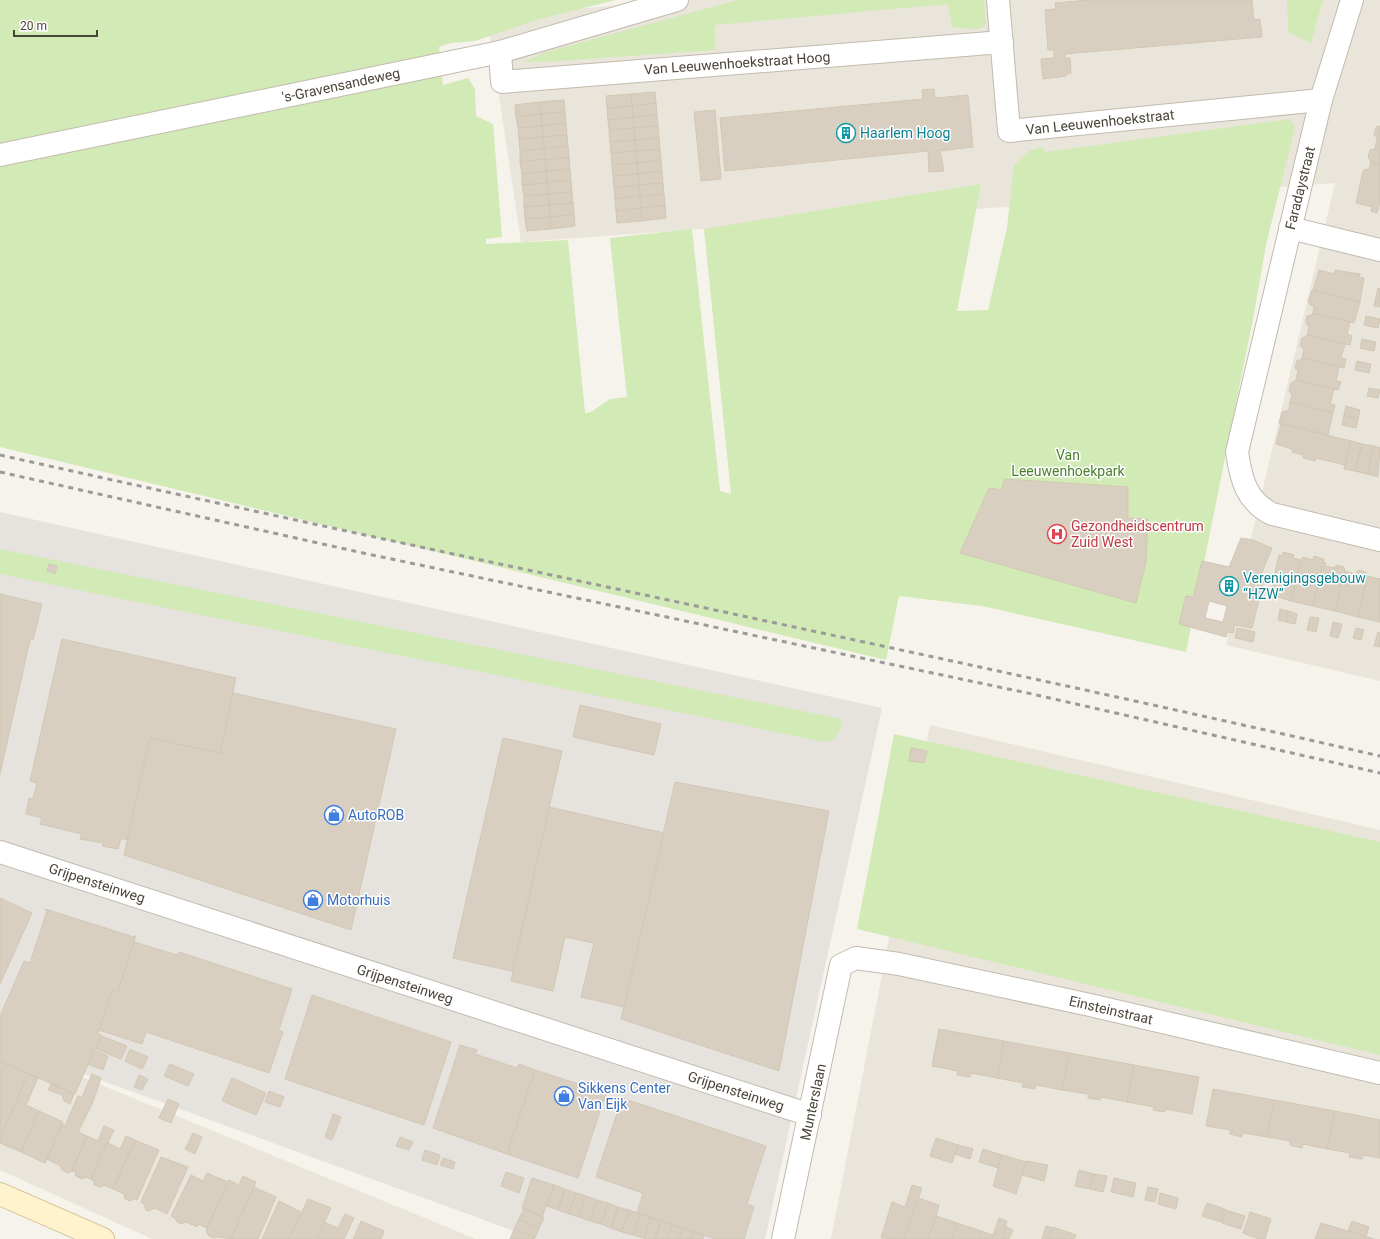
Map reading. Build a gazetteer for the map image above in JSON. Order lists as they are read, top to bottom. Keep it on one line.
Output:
{"streets":{"street":["Van Leeuwenhoekstraat Hoog","'s-Gravensandeweg","Van Leeuwenhoekstraat","Faradaystraat","Grijpensteinweg","Einsteinstraat","Munterslaan"]},"crossings":[["Van Leeuwenhoekstraat Hoog","'s-Gravensandeweg"],["Van Leeuwenhoekstraat Hoog","Van Leeuwenhoekstraat"],["Van Leeuwenhoekstraat","Faradaystraat"],["Grijpensteinweg","Munterslaan"],["Einsteinstraat","Munterslaan"]],"parks":["Van Leeuwenhoekpark"],"places":{"building":["Haarlem Hoog","Verenigingsgebouw “HZW”"],"hospital":["Gezondheidscentrum Zuid West"],"shop":["AutoROB","Motorhuis","Sikkens Center Van Eijk"]},"scale_bar":"20 m"}
